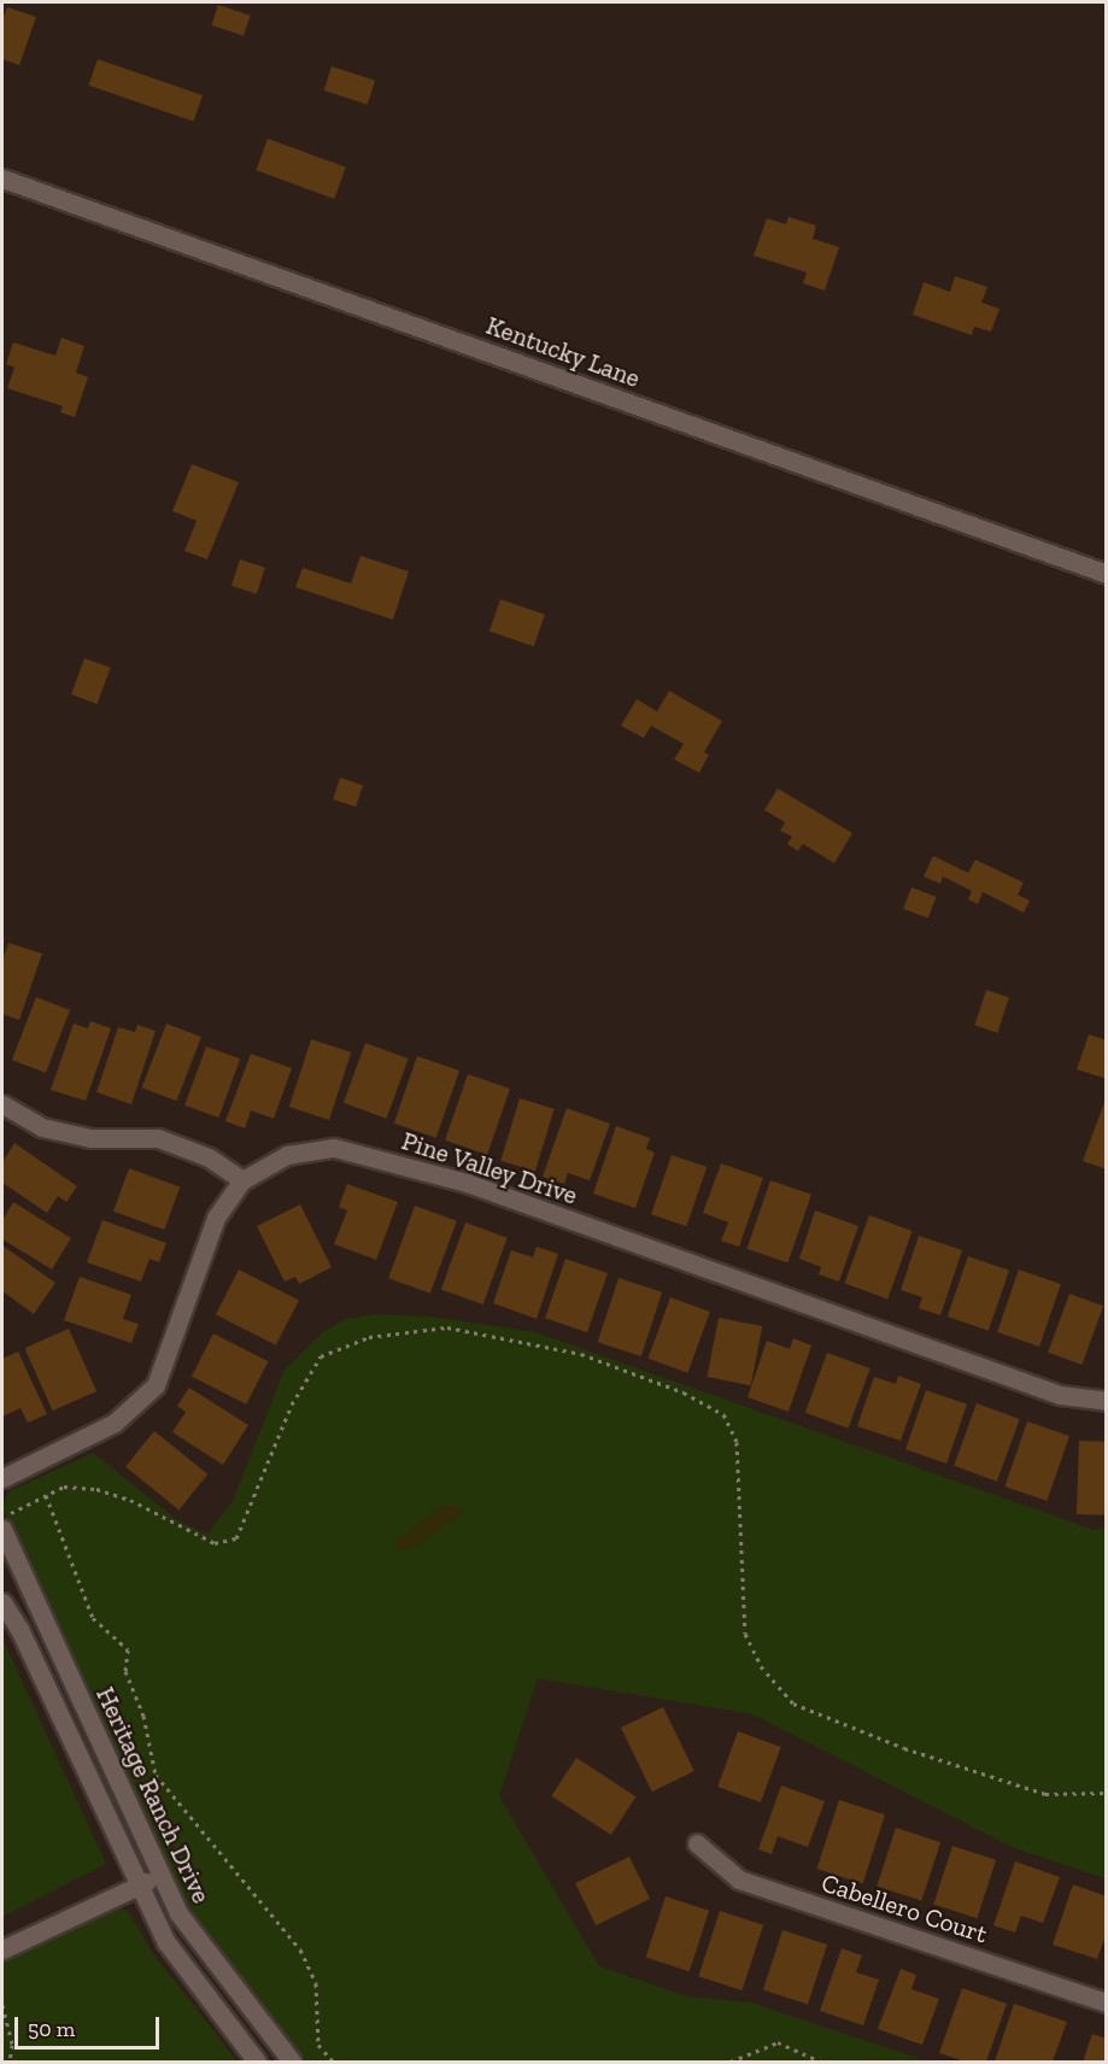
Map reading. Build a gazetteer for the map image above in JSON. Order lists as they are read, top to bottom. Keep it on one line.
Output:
{"streets":{"street":["Kentucky Lane","Pine Valley Drive","Heritage Ranch Drive","Cabellero Court"]},"scale_bar":"50 m"}
